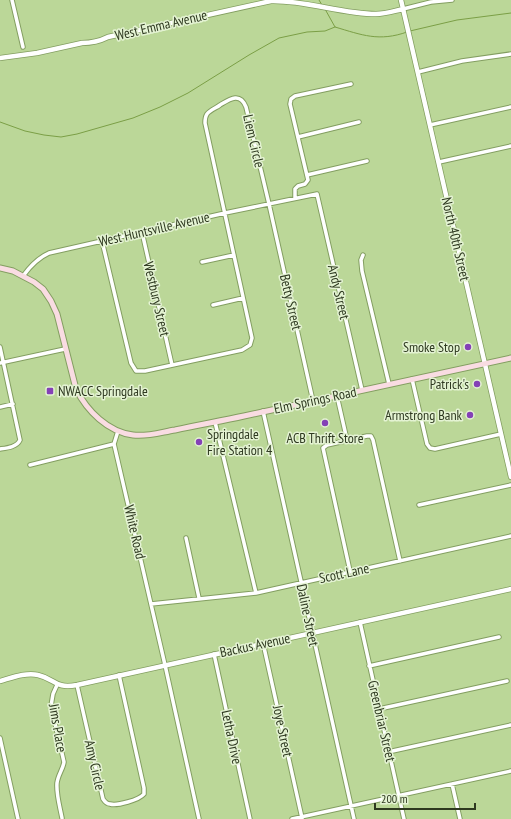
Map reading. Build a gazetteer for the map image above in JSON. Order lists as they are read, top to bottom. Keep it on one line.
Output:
{"streets":{"main road":["Elm Springs Road"],"street":["West Emma Avenue","Liem Circle","West Huntsville Avenue","North 40th Street","Andy Street","Westbury Street","Betty Street","White Road","Scott Lane","Daline Street","Backus Avenue","Greenbriar Street","Jims Place","Joye Street","Letha Drive","Amy Circle"]},"crossings":[["West Emma Avenue","North 40th Street"],["Liem Circle","West Huntsville Avenue"],["Liem Circle","Westbury Street"],["Liem Circle","Betty Street"],["West Huntsville Avenue","Andy Street"],["West Huntsville Avenue","Westbury Street"],["West Huntsville Avenue","Betty Street"],["North 40th Street","Elm Springs Road"],["Andy Street","Elm Springs Road"],["Betty Street","Elm Springs Road"],["Elm Springs Road","Daline Street"],["White Road","Scott Lane"],["White Road","Backus Avenue"],["Scott Lane","Daline Street"],["Daline Street","Backus Avenue"],["Backus Avenue","Greenbriar Street"],["Backus Avenue","Jims Place"],["Backus Avenue","Joye Street"],["Backus Avenue","Letha Drive"],["Backus Avenue","Amy Circle"]],"places":{"other":["Smoke Stop","Patrick's","Armstrong Bank","ACB Thrift Store","Springdale Fire Station 4"],"transit":["NWACC Springdale"]},"scale_bar":"200 m"}
